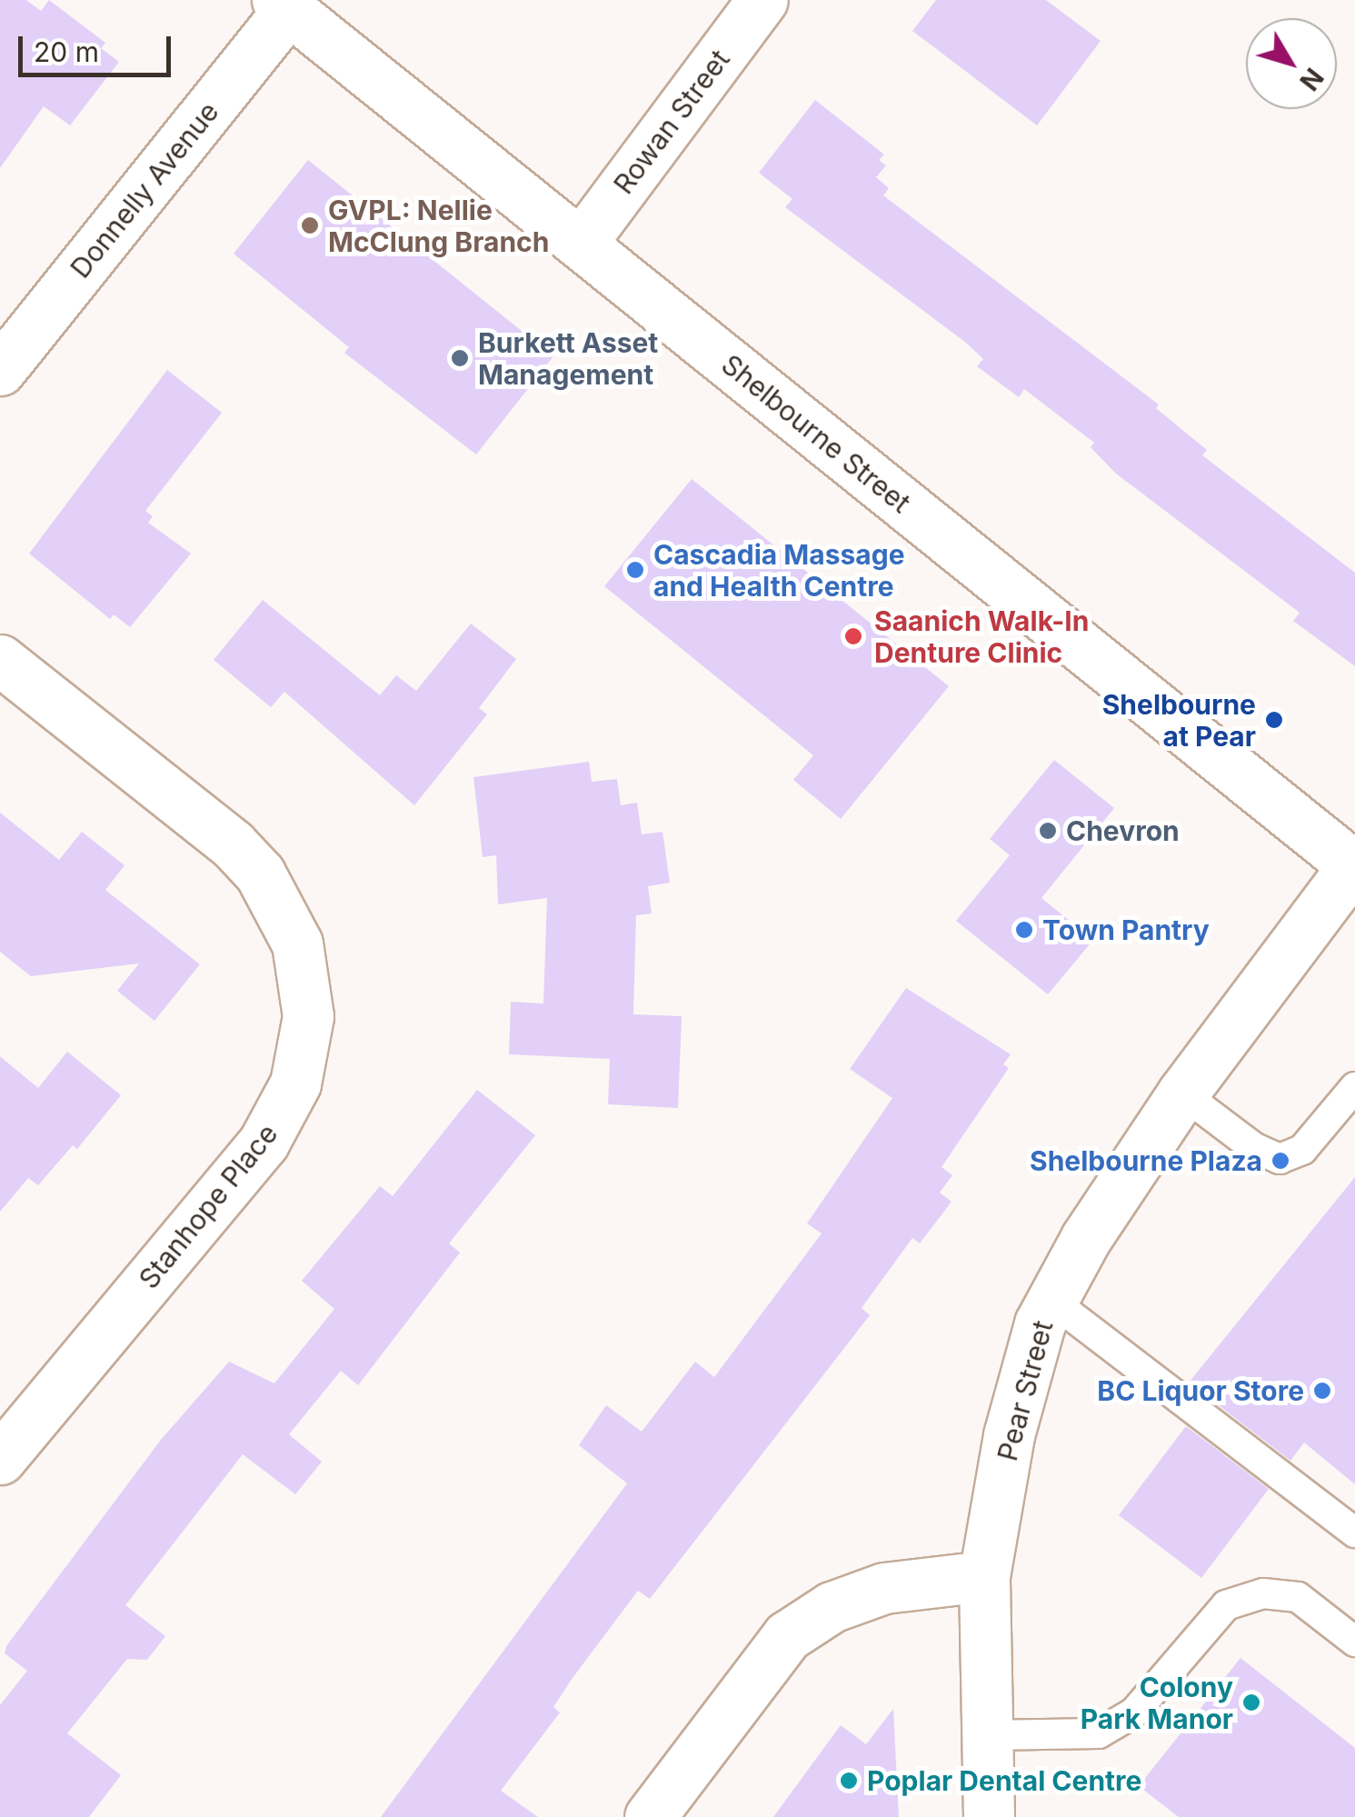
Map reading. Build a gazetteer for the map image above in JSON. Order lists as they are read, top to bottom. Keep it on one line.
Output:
{"streets":{"street":["Rowan Street","Donnelly Avenue","Shelbourne Street","Stanhope Place","Pear Street"]},"crossings":[["Rowan Street","Shelbourne Street"],["Donnelly Avenue","Shelbourne Street"],["Shelbourne Street","Pear Street"]],"places":["GVPL: Nellie McClung Branch","Burkett Asset Management","Cascadia Massage and Health Centre","Saanich Walk-In Denture Clinic","Shelbourne at Pear","Chevron","Town Pantry","Shelbourne Plaza","BC Liquor Store","Colony Park Manor","Poplar Dental Centre"],"scale_bar":"20 m","north":"bottom right"}
